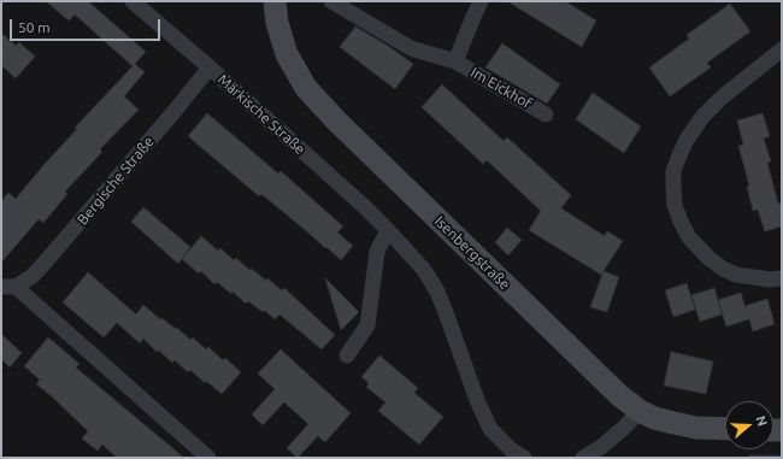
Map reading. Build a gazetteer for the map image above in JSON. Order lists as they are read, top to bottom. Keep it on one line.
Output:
{"streets":{"main road":["Isenbergstraße"],"street":["Im Eickhof","Märkische Straße","Bergische Straße"]},"crossings":[["Märkische Straße","Bergische Straße"]],"scale_bar":"50 m","north":"right"}
